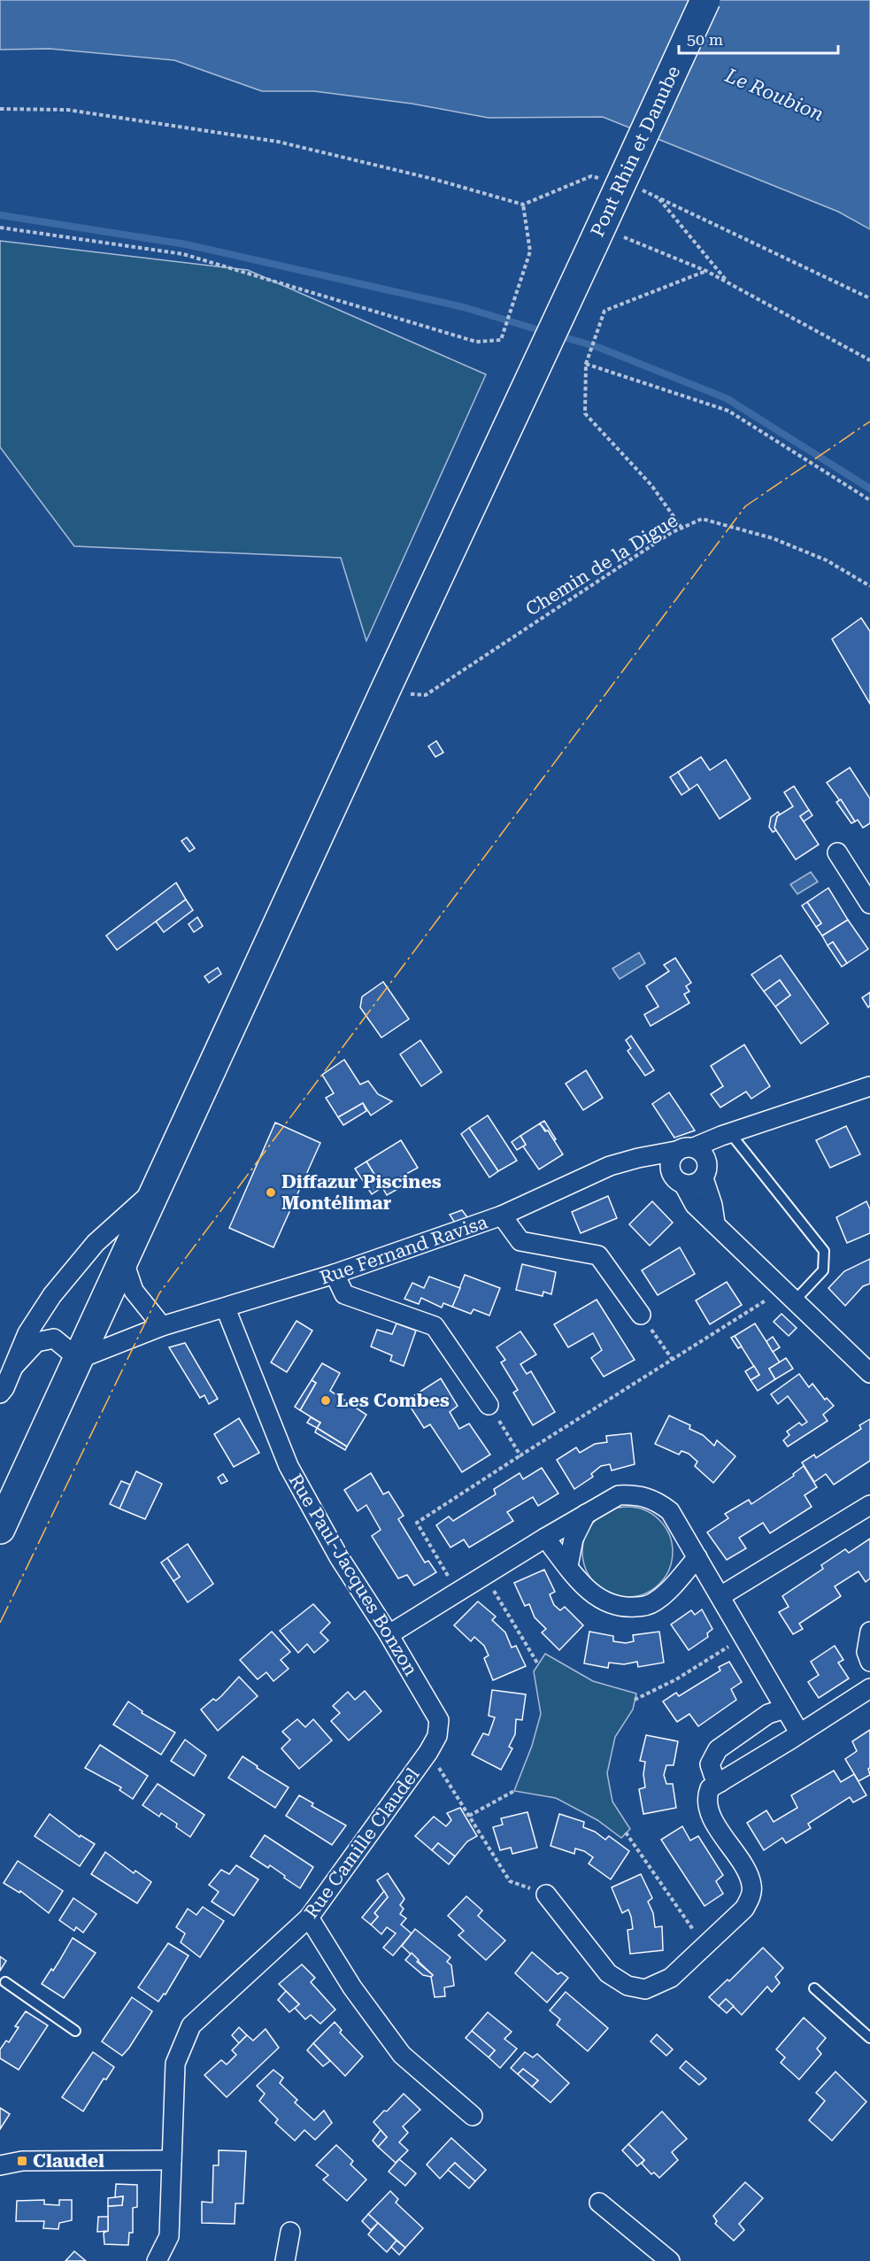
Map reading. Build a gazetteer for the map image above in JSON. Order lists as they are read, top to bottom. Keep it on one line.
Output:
{"streets":{"main road":["Pont Rhin et Danube"],"street":["Rue Fernand Ravisa","Rue Paul-Jacques Bonzon","Rue Camille Claudel"],"path":["Chemin de la Digue"]},"crossings":[["Pont Rhin et Danube","Chemin de la Digue"],["Pont Rhin et Danube","Rue Fernand Ravisa"],["Rue Fernand Ravisa","Rue Paul-Jacques Bonzon"],["Rue Paul-Jacques Bonzon","Rue Camille Claudel"]],"water":["Le Roubion"],"places":{"other":["Diffazur Piscines Montélimar","Les Combes"],"transit":["Claudel"]},"scale_bar":"50 m"}
